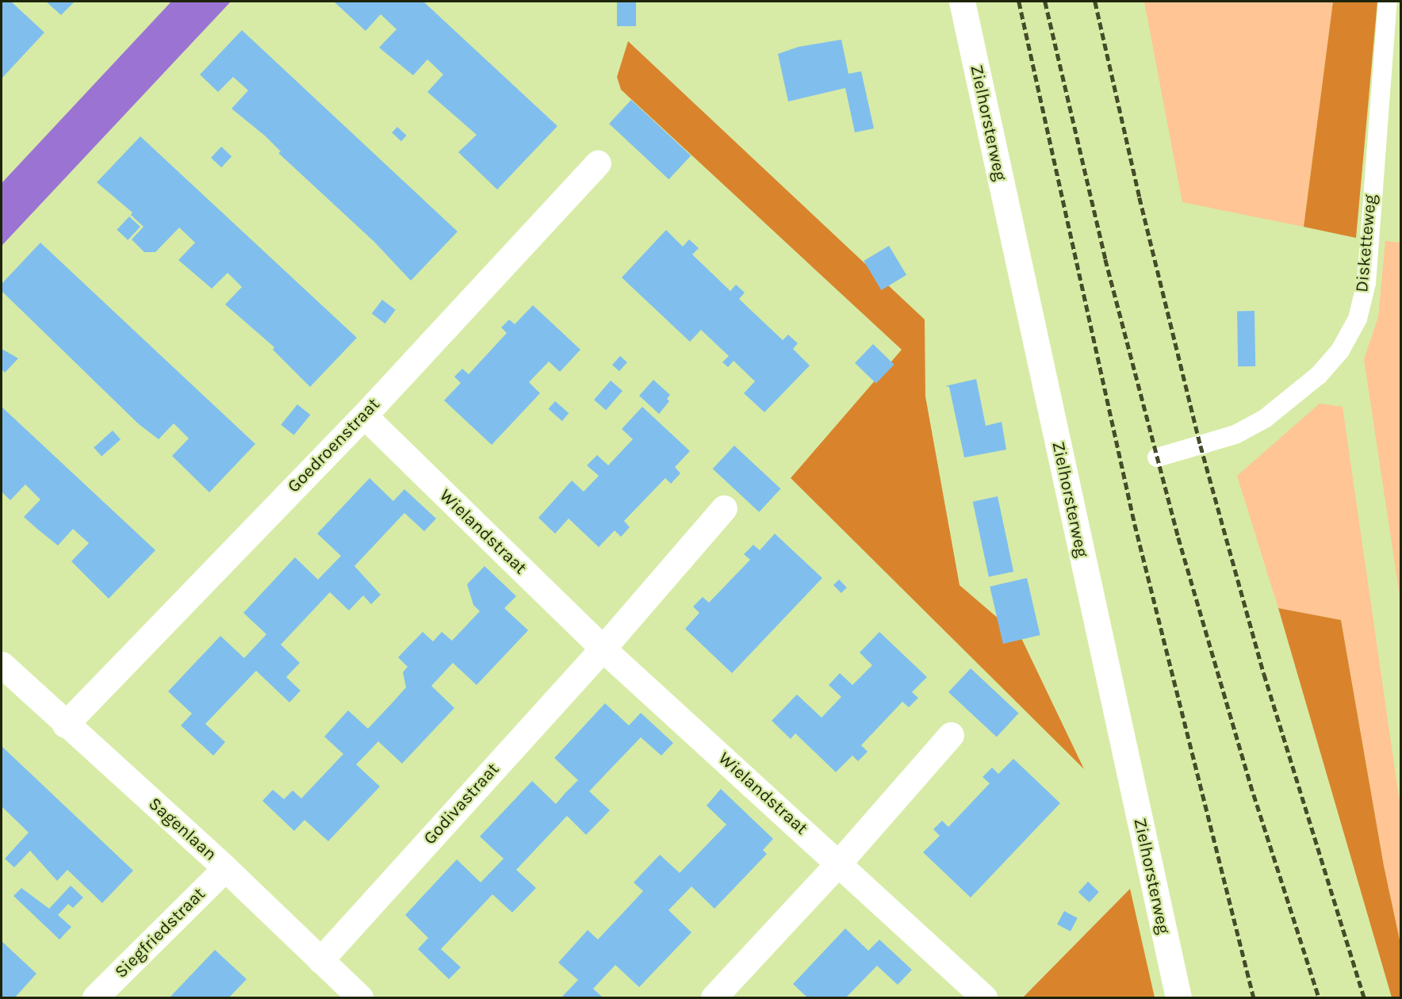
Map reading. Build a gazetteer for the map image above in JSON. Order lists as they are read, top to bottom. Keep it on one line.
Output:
{"streets":{"street":["Zielhorsterweg","Goedroenstraat","Wielandstraat","Godivastraat","Sagenlaan","Siegfriedstraat"],"lane":["Disketteweg"]},"crossings":[["Goedroenstraat","Wielandstraat"],["Goedroenstraat","Sagenlaan"],["Wielandstraat","Godivastraat"],["Godivastraat","Sagenlaan"],["Sagenlaan","Siegfriedstraat"]]}
